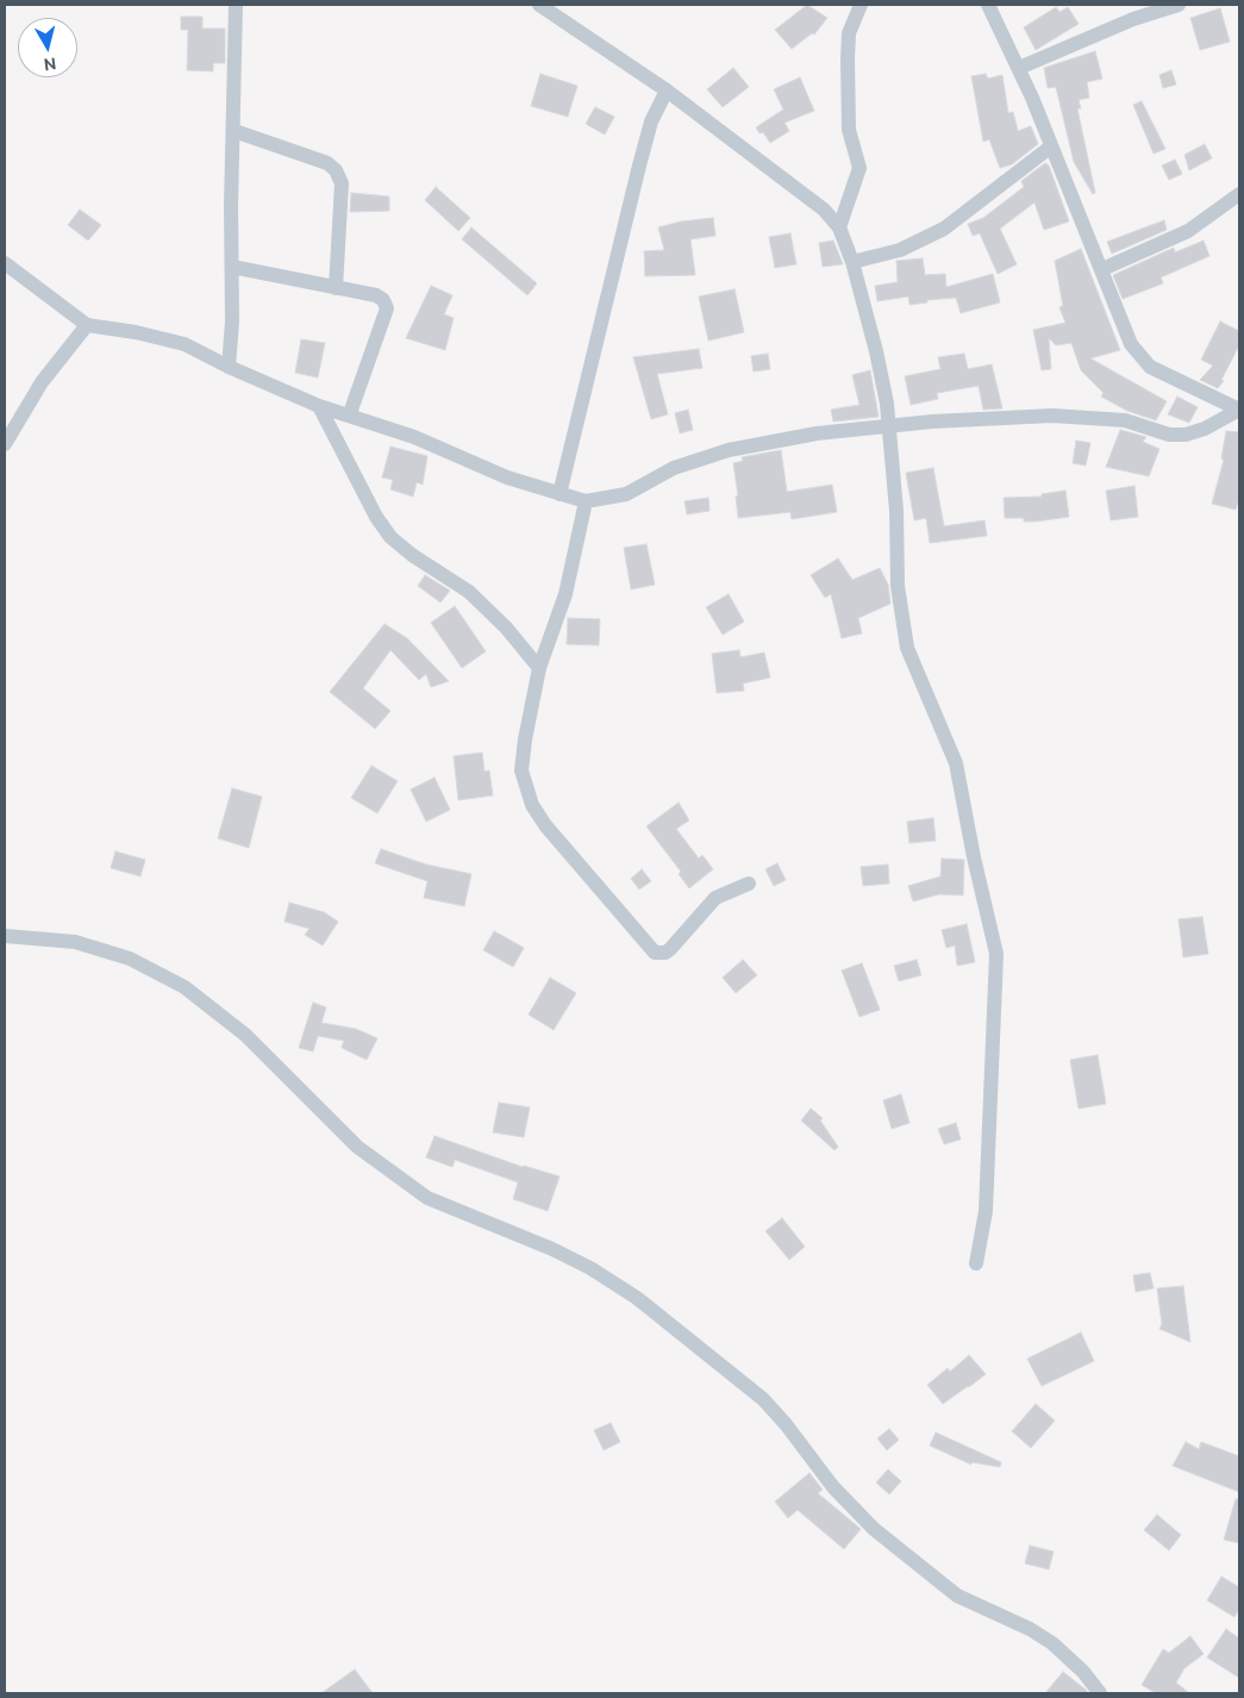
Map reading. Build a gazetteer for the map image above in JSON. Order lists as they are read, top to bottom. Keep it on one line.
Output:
{"north":"bottom"}
